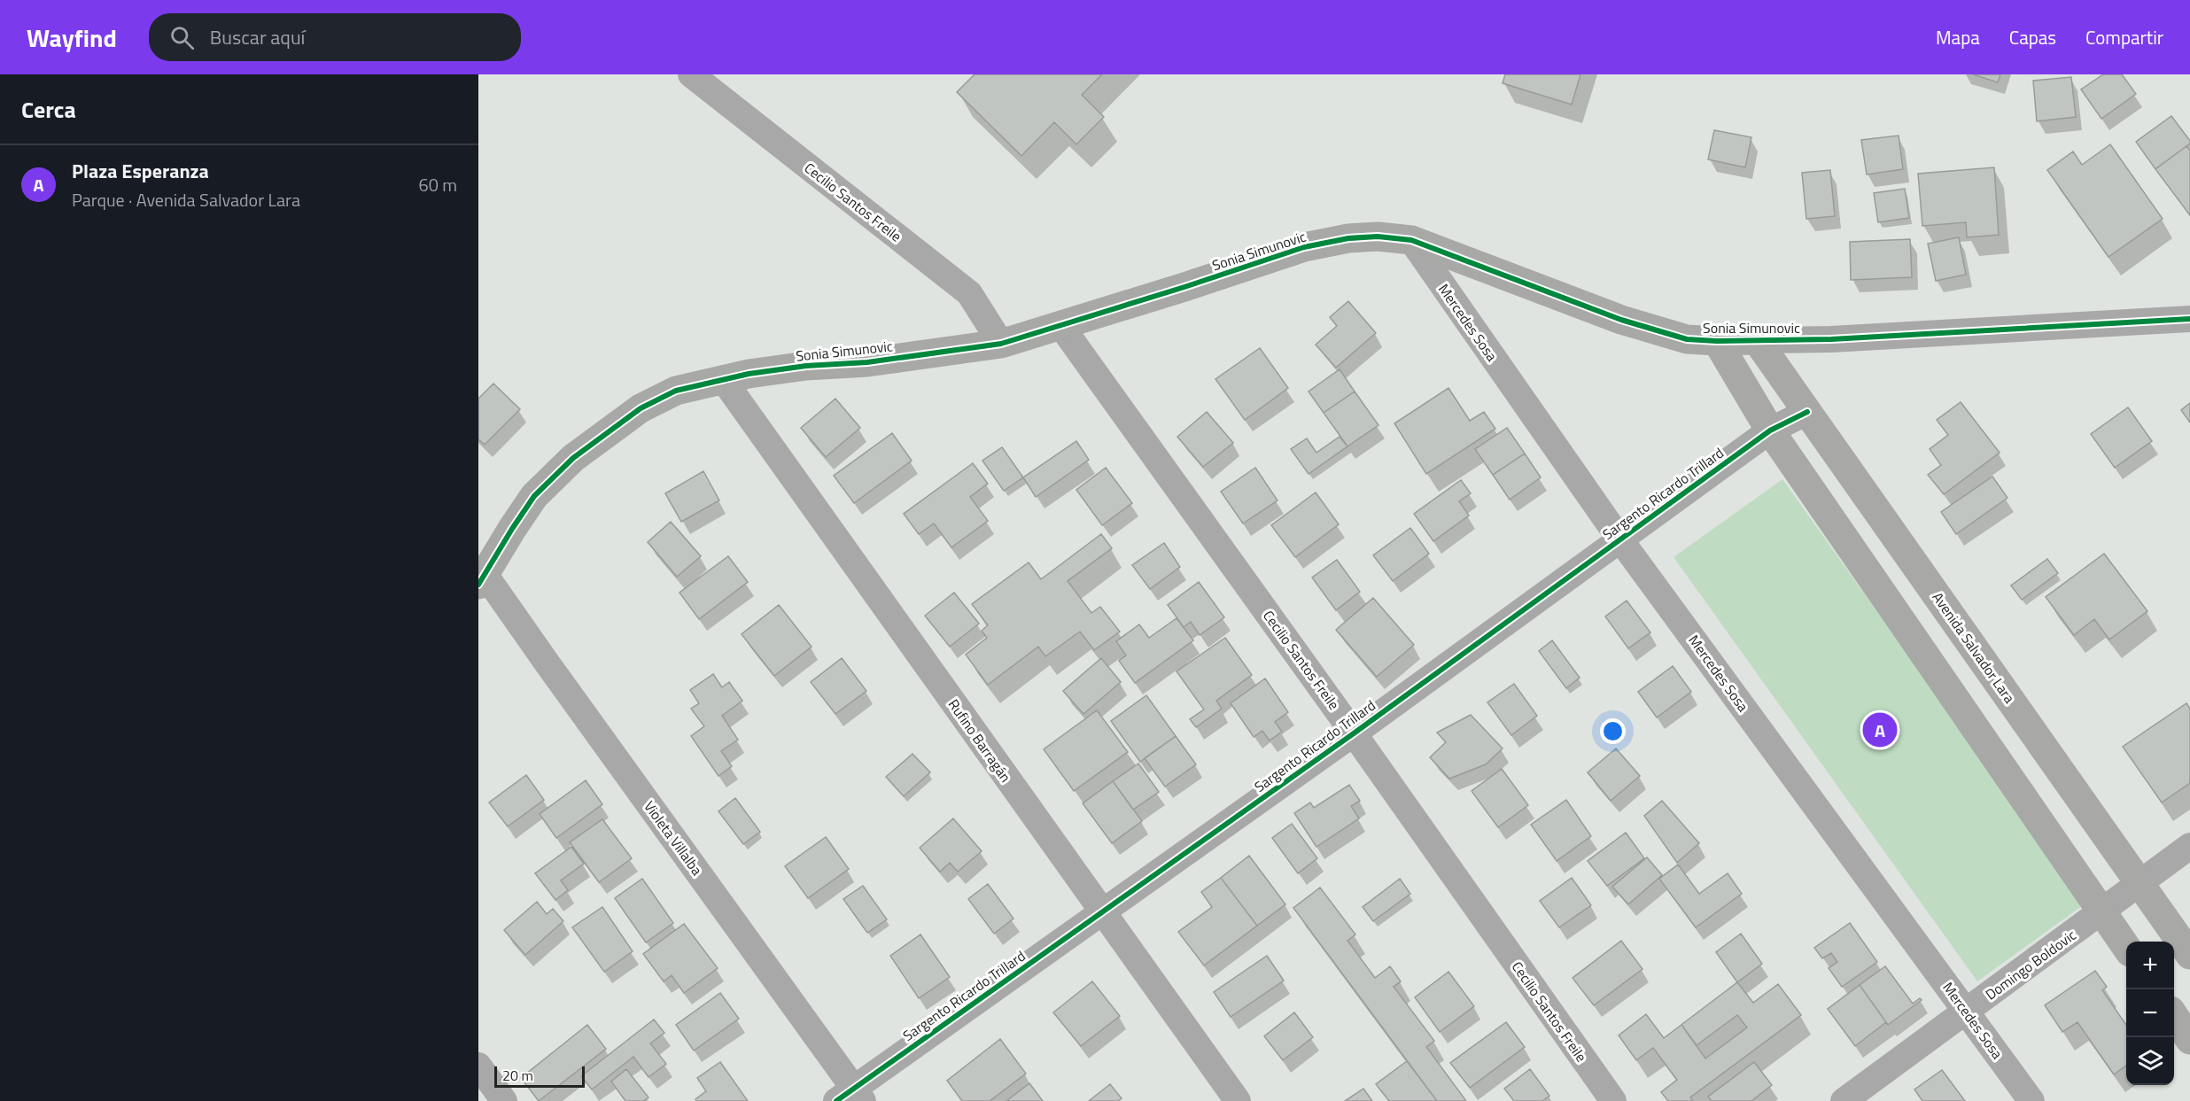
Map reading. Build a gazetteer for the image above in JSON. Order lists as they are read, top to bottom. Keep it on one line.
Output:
{"streets":{"street":["Cecilio Santos Freile","Sonia Simunovic","Mercedes Sosa","Sargento Ricardo Trillard","Avenida Salvador Lara","Rufino Barragán","Violeta Villalba","Domingo Boldovic"]},"crossings":[["Cecilio Santos Freile","Sonia Simunovic"],["Cecilio Santos Freile","Sargento Ricardo Trillard"],["Sonia Simunovic","Mercedes Sosa"],["Sonia Simunovic","Avenida Salvador Lara"],["Sonia Simunovic","Rufino Barragán"],["Sonia Simunovic","Violeta Villalba"],["Mercedes Sosa","Sargento Ricardo Trillard"],["Mercedes Sosa","Domingo Boldovic"],["Sargento Ricardo Trillard","Avenida Salvador Lara"],["Sargento Ricardo Trillard","Rufino Barragán"],["Sargento Ricardo Trillard","Violeta Villalba"],["Avenida Salvador Lara","Domingo Boldovic"]],"scale_bar":"20 m","page":{"header":"Wayfind","search":"Buscar aquí","nav":["Mapa","Capas","Compartir"],"heading":"Cerca","list":[{"mark":"A","name":"Plaza Esperanza","note":"Parque · Avenida Salvador Lara","value":"60 m"}],"pins":"A","map_buttons":["+","−"],"scale":"20 m"}}
